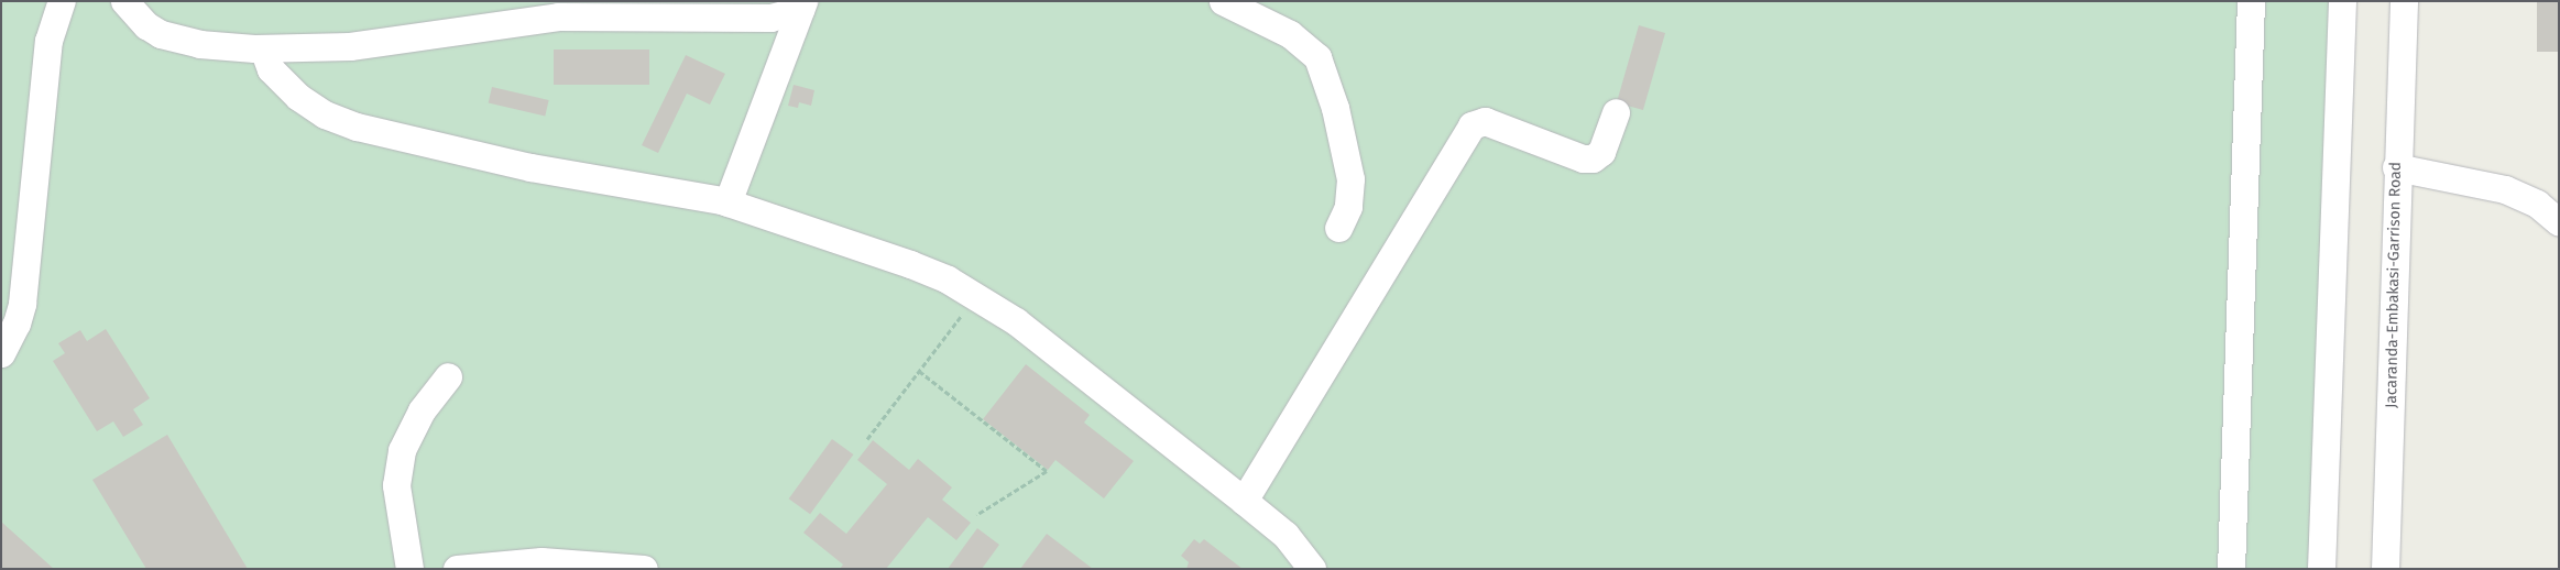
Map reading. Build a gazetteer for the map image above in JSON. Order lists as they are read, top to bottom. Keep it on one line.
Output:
{"streets":{"street":["Jacaranda-Embakasi-Garrison Road"]}}
